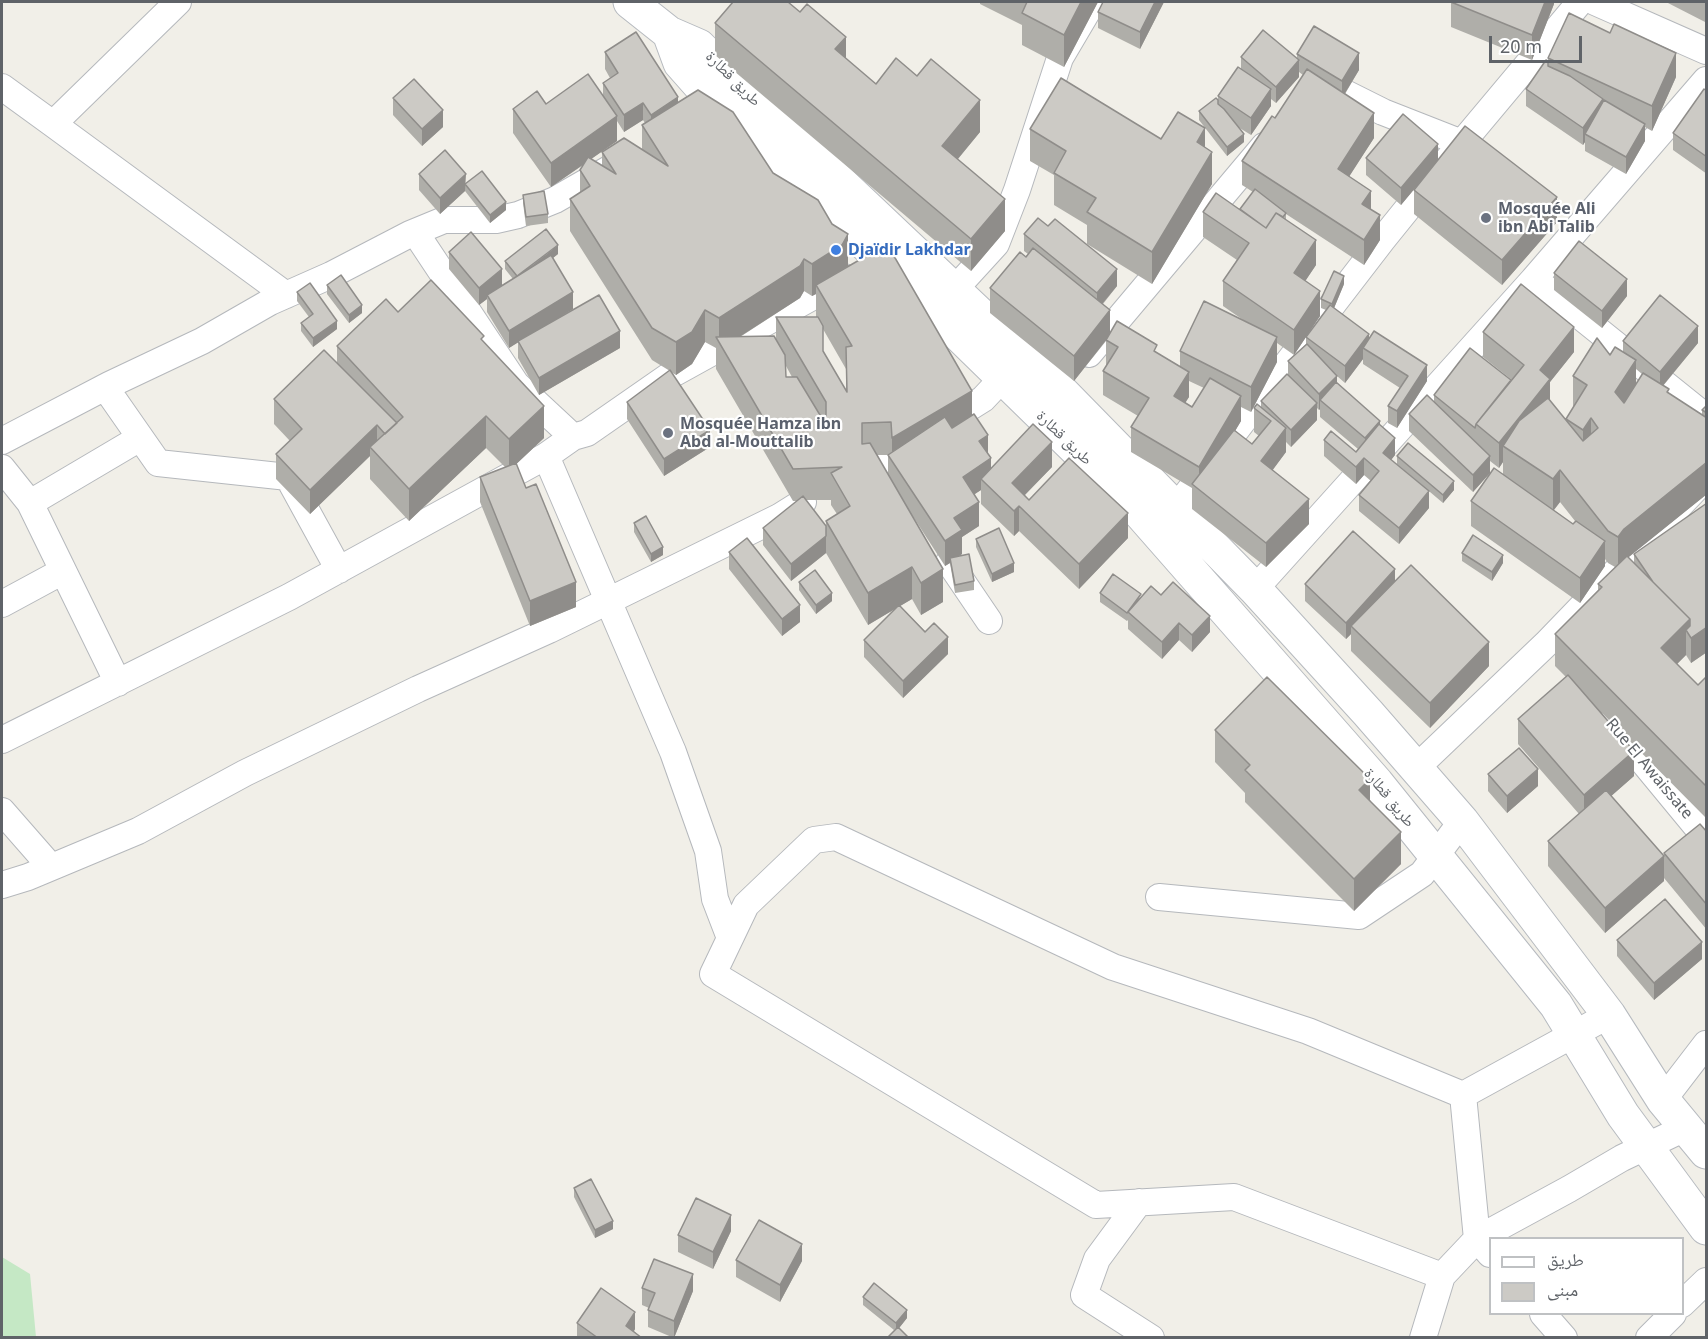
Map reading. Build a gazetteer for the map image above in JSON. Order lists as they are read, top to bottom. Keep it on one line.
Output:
{"streets":{"main road":["طريق قطارة"],"street":["Rue El Awaissate"]},"places":["Mosquée Ali ibn Abi Talib","Djaïdir Lakhdar","Mosquée Hamza ibn Abd al-Mouttalib"],"legend":["طريق","مبنى"],"scale_bar":"20 m"}
